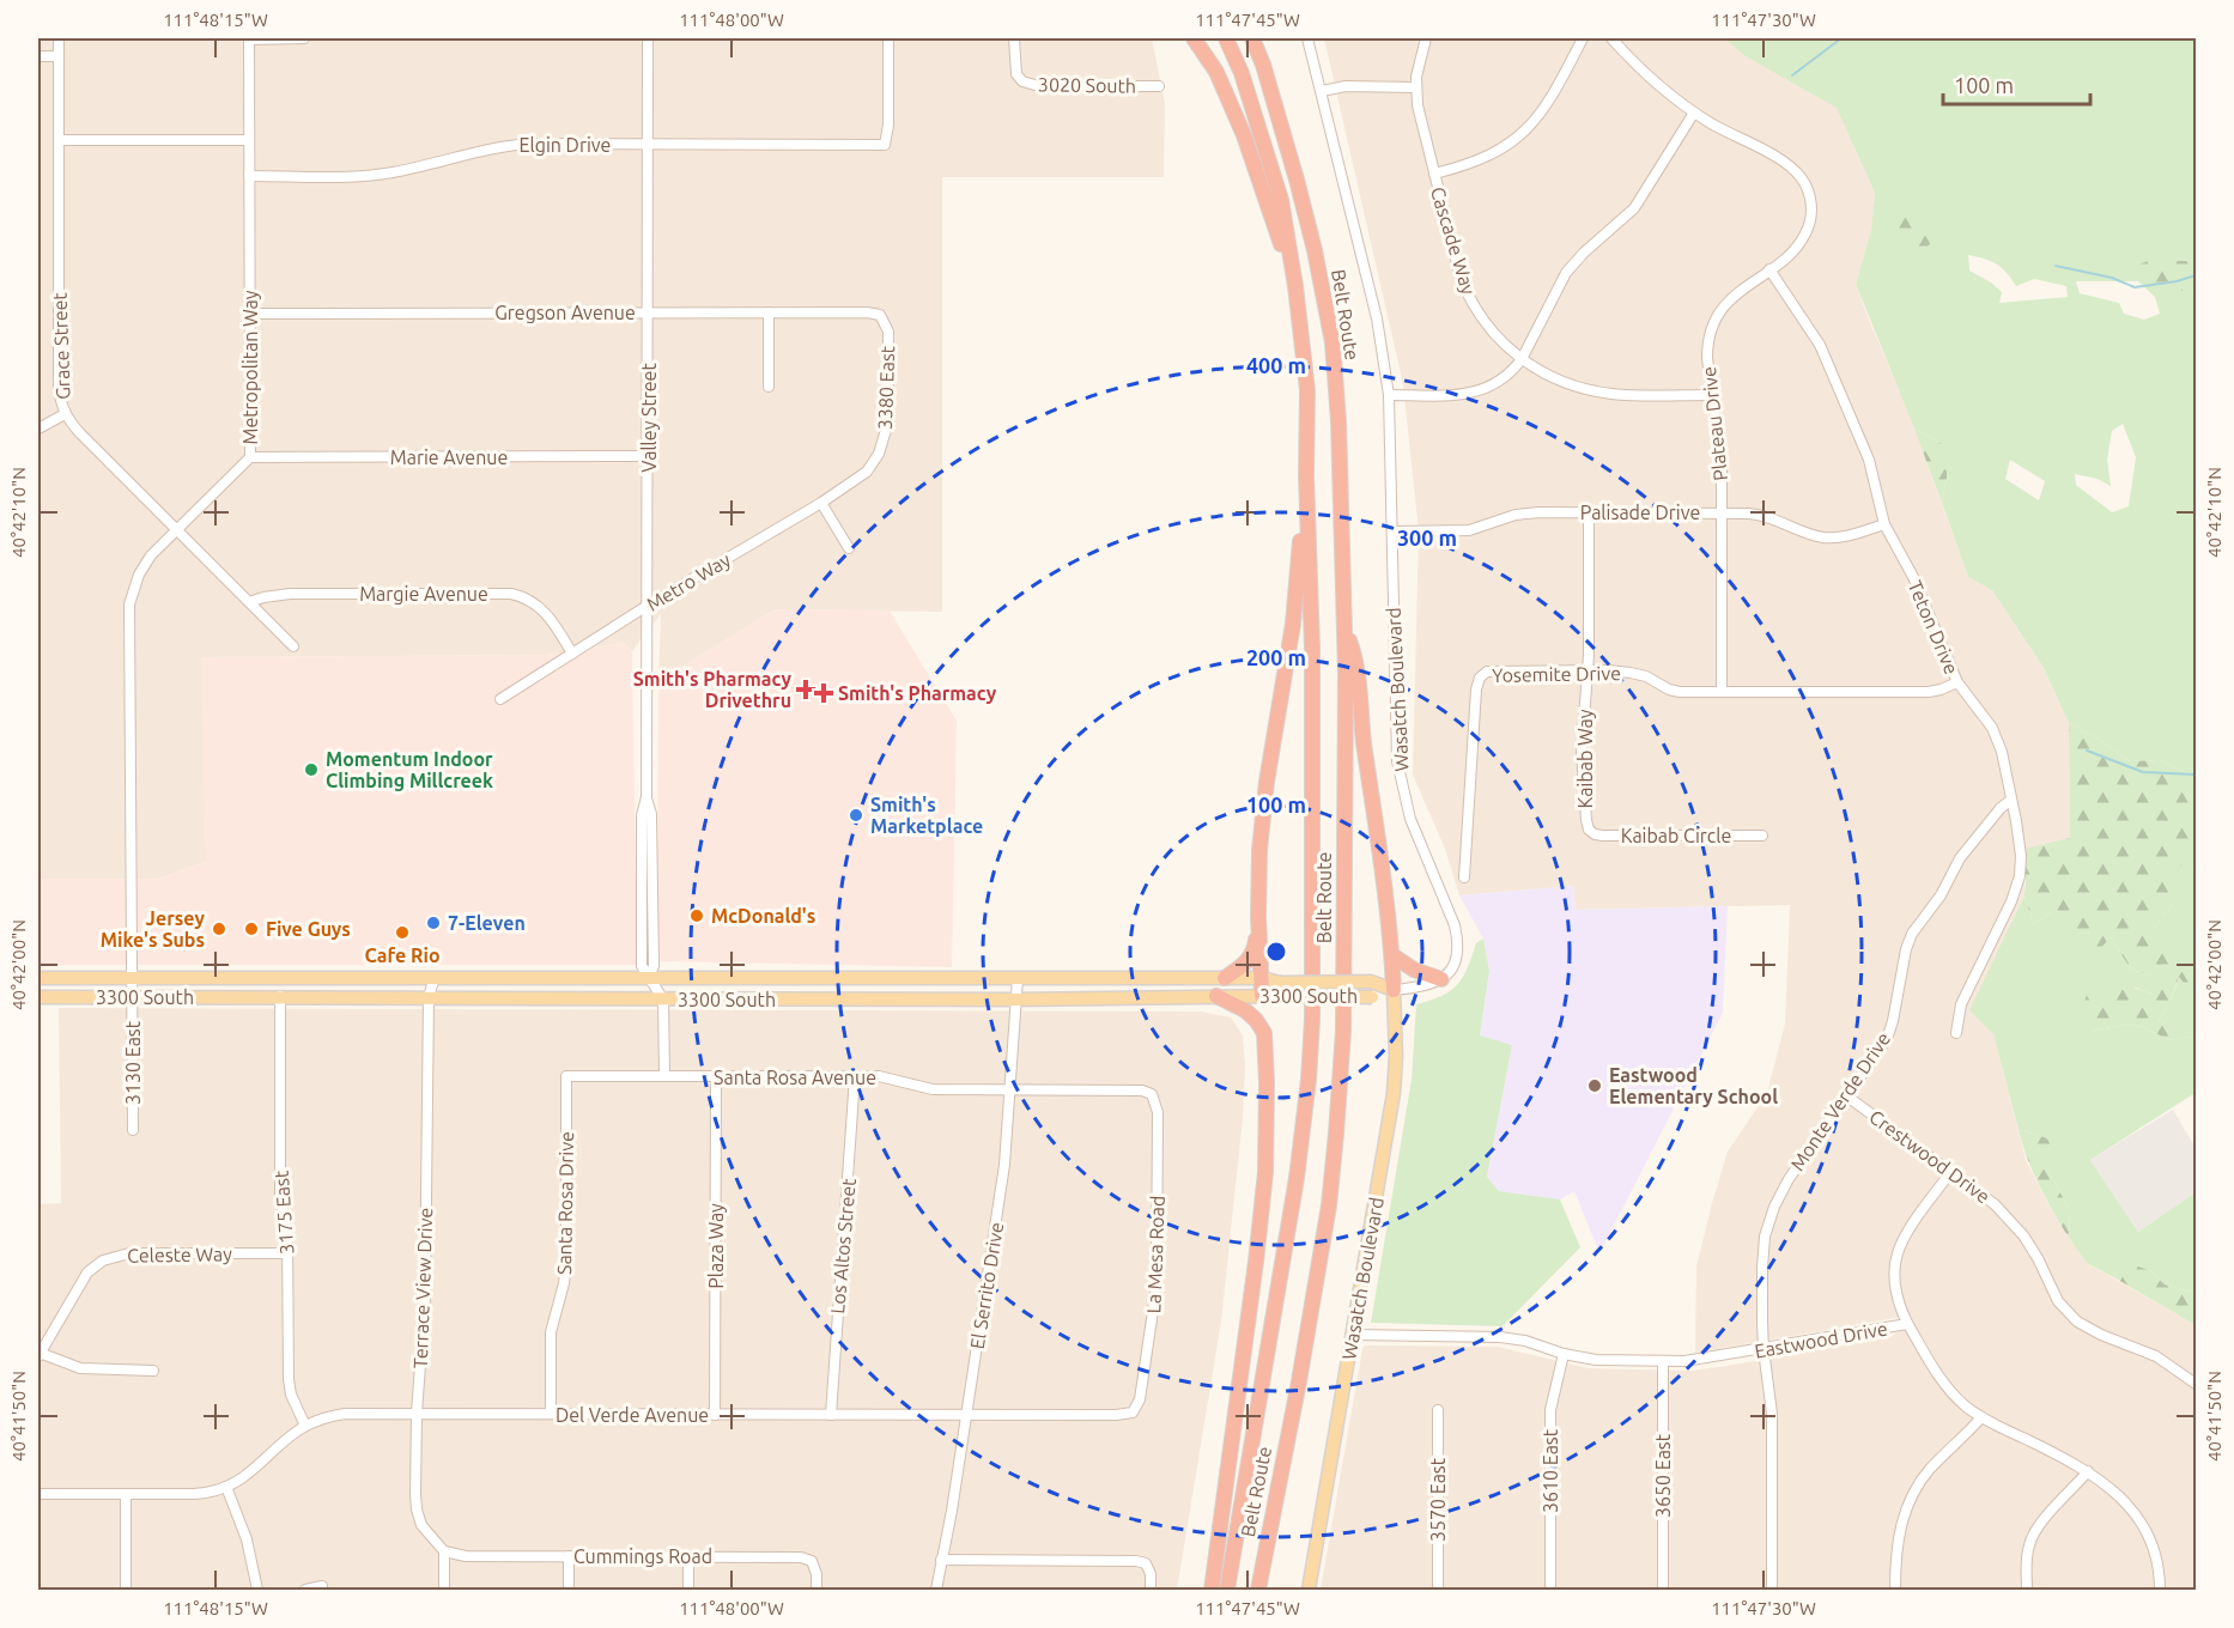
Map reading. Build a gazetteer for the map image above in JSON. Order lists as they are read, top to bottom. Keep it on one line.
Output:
{"streets":{"highway":["Belt Route"],"main road":["Wasatch Boulevard","3300 South"],"street":["3020 South","Elgin Drive","Cascade Way","Gregson Avenue","Grace Street","Metropolitan Way","3380 East","Valley Street","Plateau Drive","Marie Avenue","Palisade Drive","Metro Way","Margie Avenue","Teton Drive","Yosemite Drive","Kaibab Way","Kaibab Circle","3130 East","Santa Rosa Avenue","Monte Verde Drive","Crestwood Drive","Santa Rosa Drive","3175 East","Plaza Way","Los Altos Street","Celeste Way","La Mesa Road","El Serrito Drive","Terrace View Drive","Eastwood Drive","Del Verde Avenue","3610 East","3650 East","3570 East","Cummings Road"]},"crossings":[["Elgin Drive","Metropolitan Way"],["Elgin Drive","Valley Street"],["Cascade Way","Plateau Drive"],["Gregson Avenue","Metropolitan Way"],["Gregson Avenue","3380 East"],["Gregson Avenue","Valley Street"],["Grace Street","Metropolitan Way"],["Grace Street","Margie Avenue"],["Metropolitan Way","Marie Avenue"],["Metropolitan Way","3300 South"],["Metropolitan Way","3130 East"],["3380 East","Metro Way"],["Valley Street","Marie Avenue"],["Valley Street","Metro Way"],["Valley Street","3300 South"],["Plateau Drive","Palisade Drive"],["Plateau Drive","Teton Drive"],["Plateau Drive","Yosemite Drive"],["Palisade Drive","Teton Drive"],["Palisade Drive","Wasatch Boulevard"],["Palisade Drive","Kaibab Way"],["Metro Way","Margie Avenue"],["Teton Drive","Yosemite Drive"],["Teton Drive","Monte Verde Drive"],["Yosemite Drive","Kaibab Way"],["Wasatch Boulevard","3300 South"],["Wasatch Boulevard","Eastwood Drive"],["Kaibab Way","Kaibab Circle"],["3300 South","3130 East"],["3300 South","3175 East"],["3300 South","El Serrito Drive"],["3300 South","Terrace View Drive"],["Santa Rosa Avenue","Santa Rosa Drive"],["Santa Rosa Avenue","Plaza Way"],["Santa Rosa Avenue","Los Altos Street"],["Santa Rosa Avenue","La Mesa Road"],["Santa Rosa Avenue","El Serrito Drive"],["Monte Verde Drive","Crestwood Drive"],["Monte Verde Drive","Eastwood Drive"],["Santa Rosa Drive","Del Verde Avenue"],["3175 East","Celeste Way"],["3175 East","Del Verde Avenue"],["Plaza Way","Del Verde Avenue"],["Los Altos Street","Del Verde Avenue"],["La Mesa Road","Del Verde Avenue"],["El Serrito Drive","Del Verde Avenue"],["Terrace View Drive","Del Verde Avenue"],["Terrace View Drive","Cummings Road"],["Eastwood Drive","3610 East"],["Eastwood Drive","3650 East"]],"places":{"health":["Smith's Pharmacy Drivethru","Smith's Pharmacy"],"other":["Momentum Indoor Climbing Millcreek","Smith's Marketplace","McDonald's","7-Eleven","Jersey Mike's Subs","Five Guys","Cafe Rio","Eastwood Elementary School"]},"scale_bar":"100 m","coordinates":["111°48'15\"W","111°48'00\"W","111°47'45\"W","111°47'30\"W","40°42'10\"N","40°42'00\"N","40°41'50\"N"],"rings":["400 m","300 m","200 m","100 m"]}
